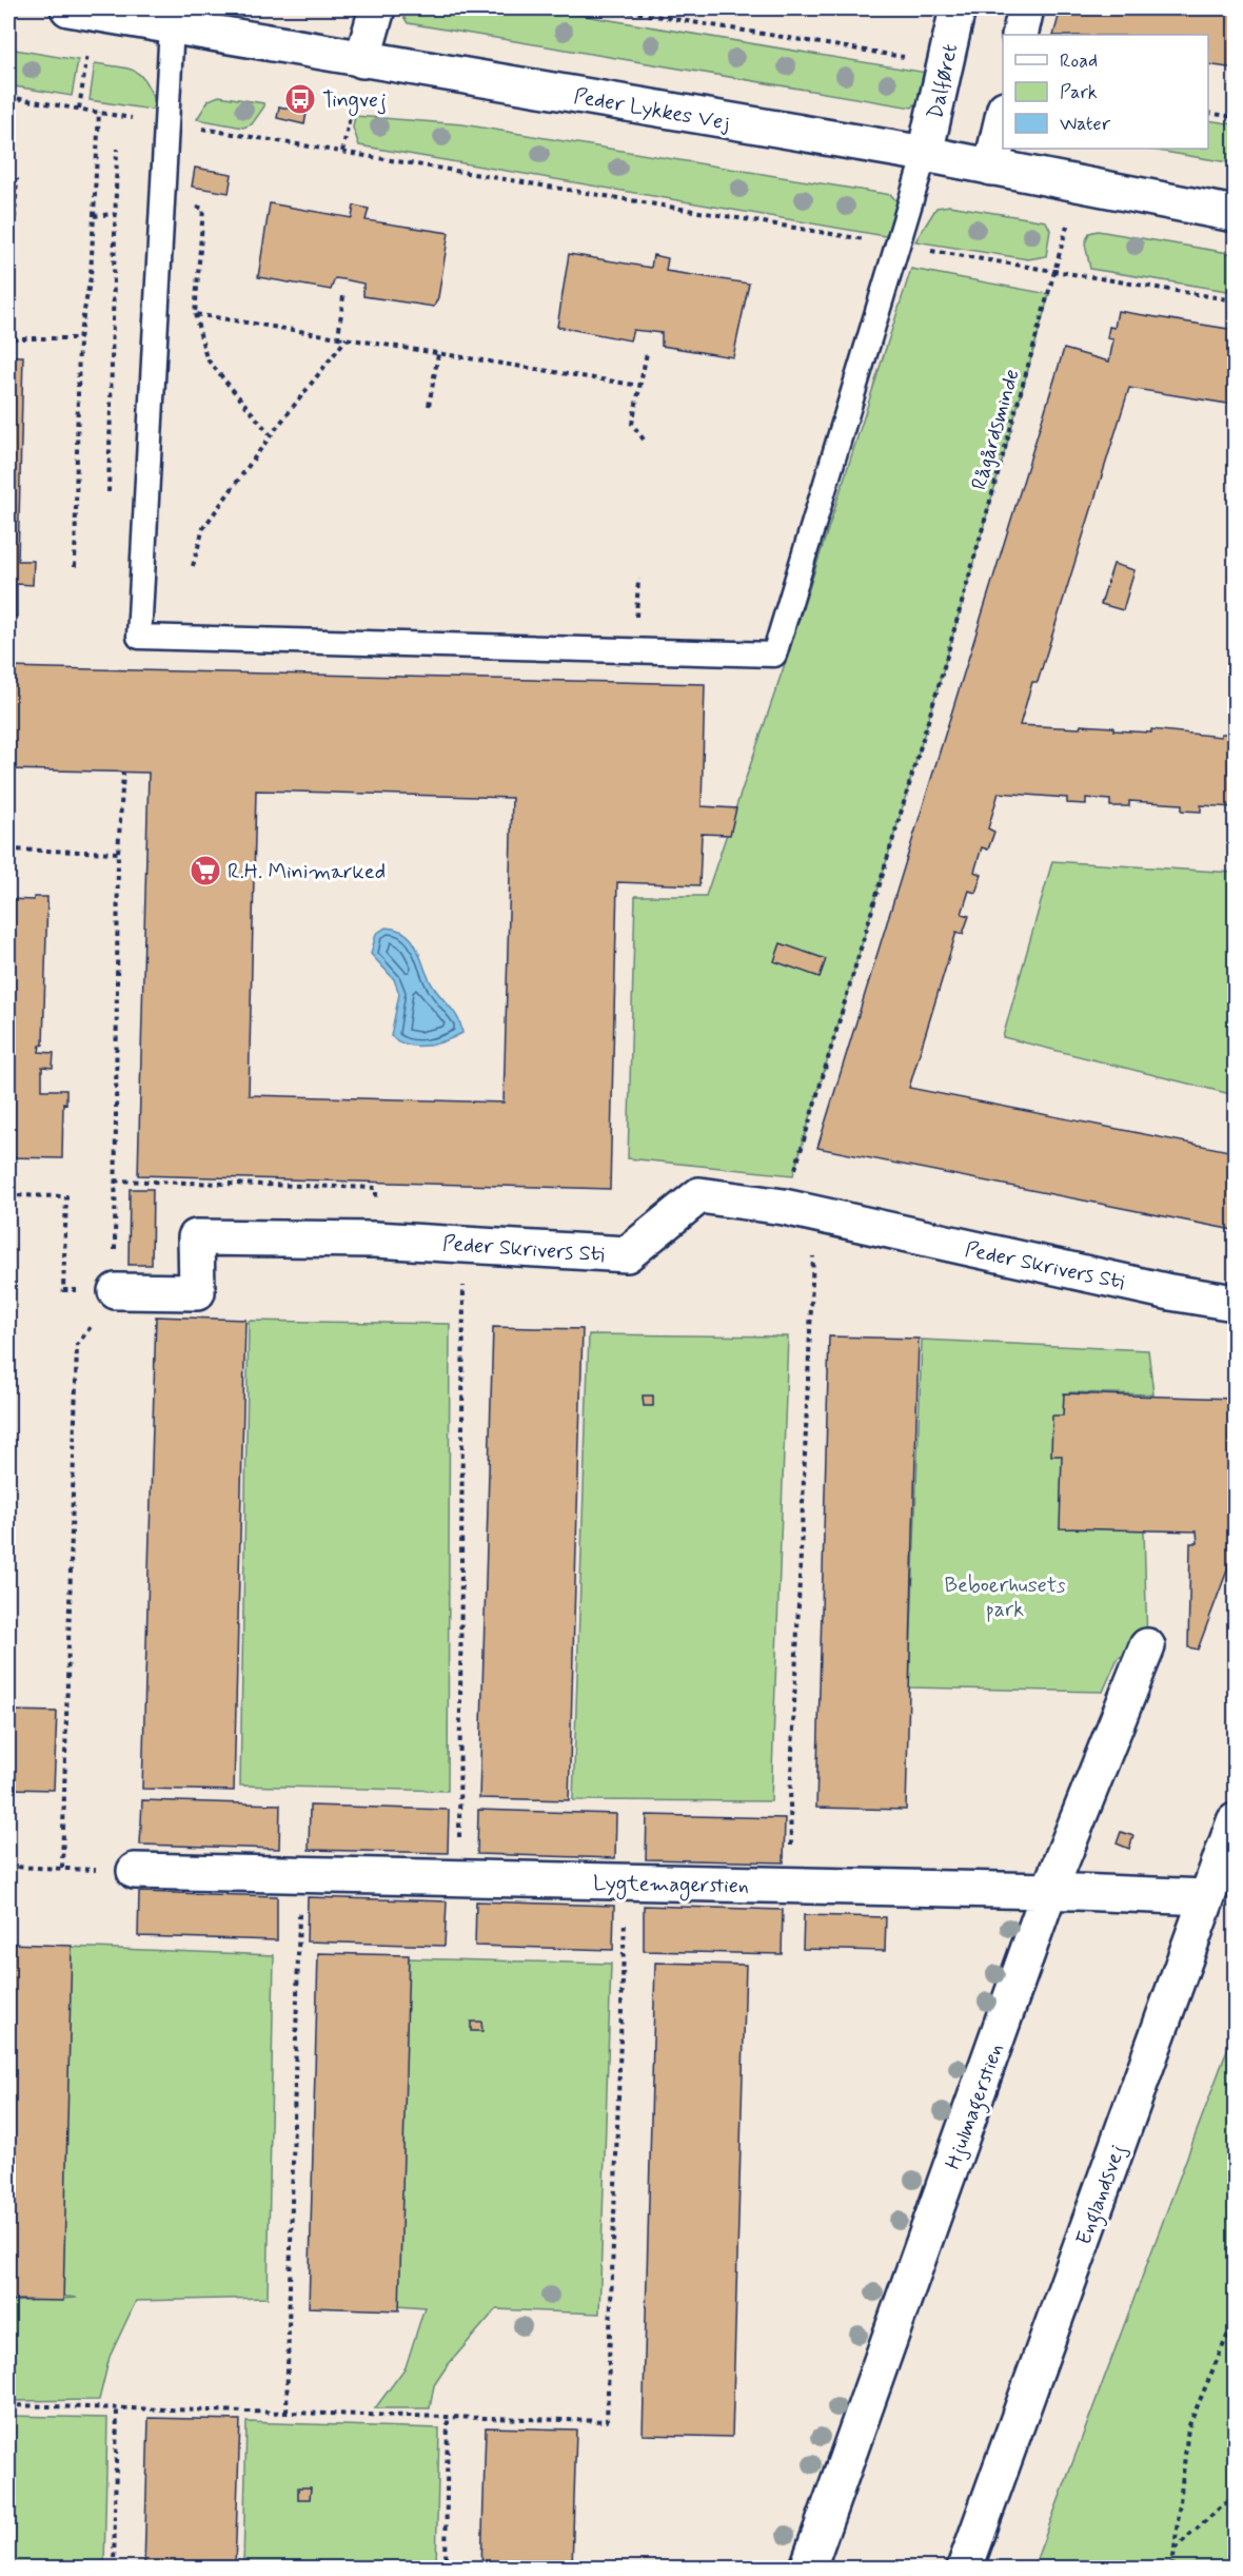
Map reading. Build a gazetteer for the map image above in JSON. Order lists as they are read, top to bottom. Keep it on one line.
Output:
{"streets":{"street":["Dalføret","Peder Lykkes Vej","Peder Skrivers Sti","Lygtemagerstien","Hjulmagerstien","Englandsvej"],"path":["Rågårdsminde"]},"crossings":[["Dalføret","Peder Lykkes Vej"],["Peder Lykkes Vej","Rågårdsminde"],["Rågårdsminde","Peder Skrivers Sti"],["Rågårdsminde","Lygtemagerstien"],["Lygtemagerstien","Hjulmagerstien"],["Lygtemagerstien","Englandsvej"]],"parks":["Beboerhusets park"],"places":{"bus stop":["Tingvej"],"supermarket":["R.H. Minimarked"]},"legend":["Road","Park","Water"]}
